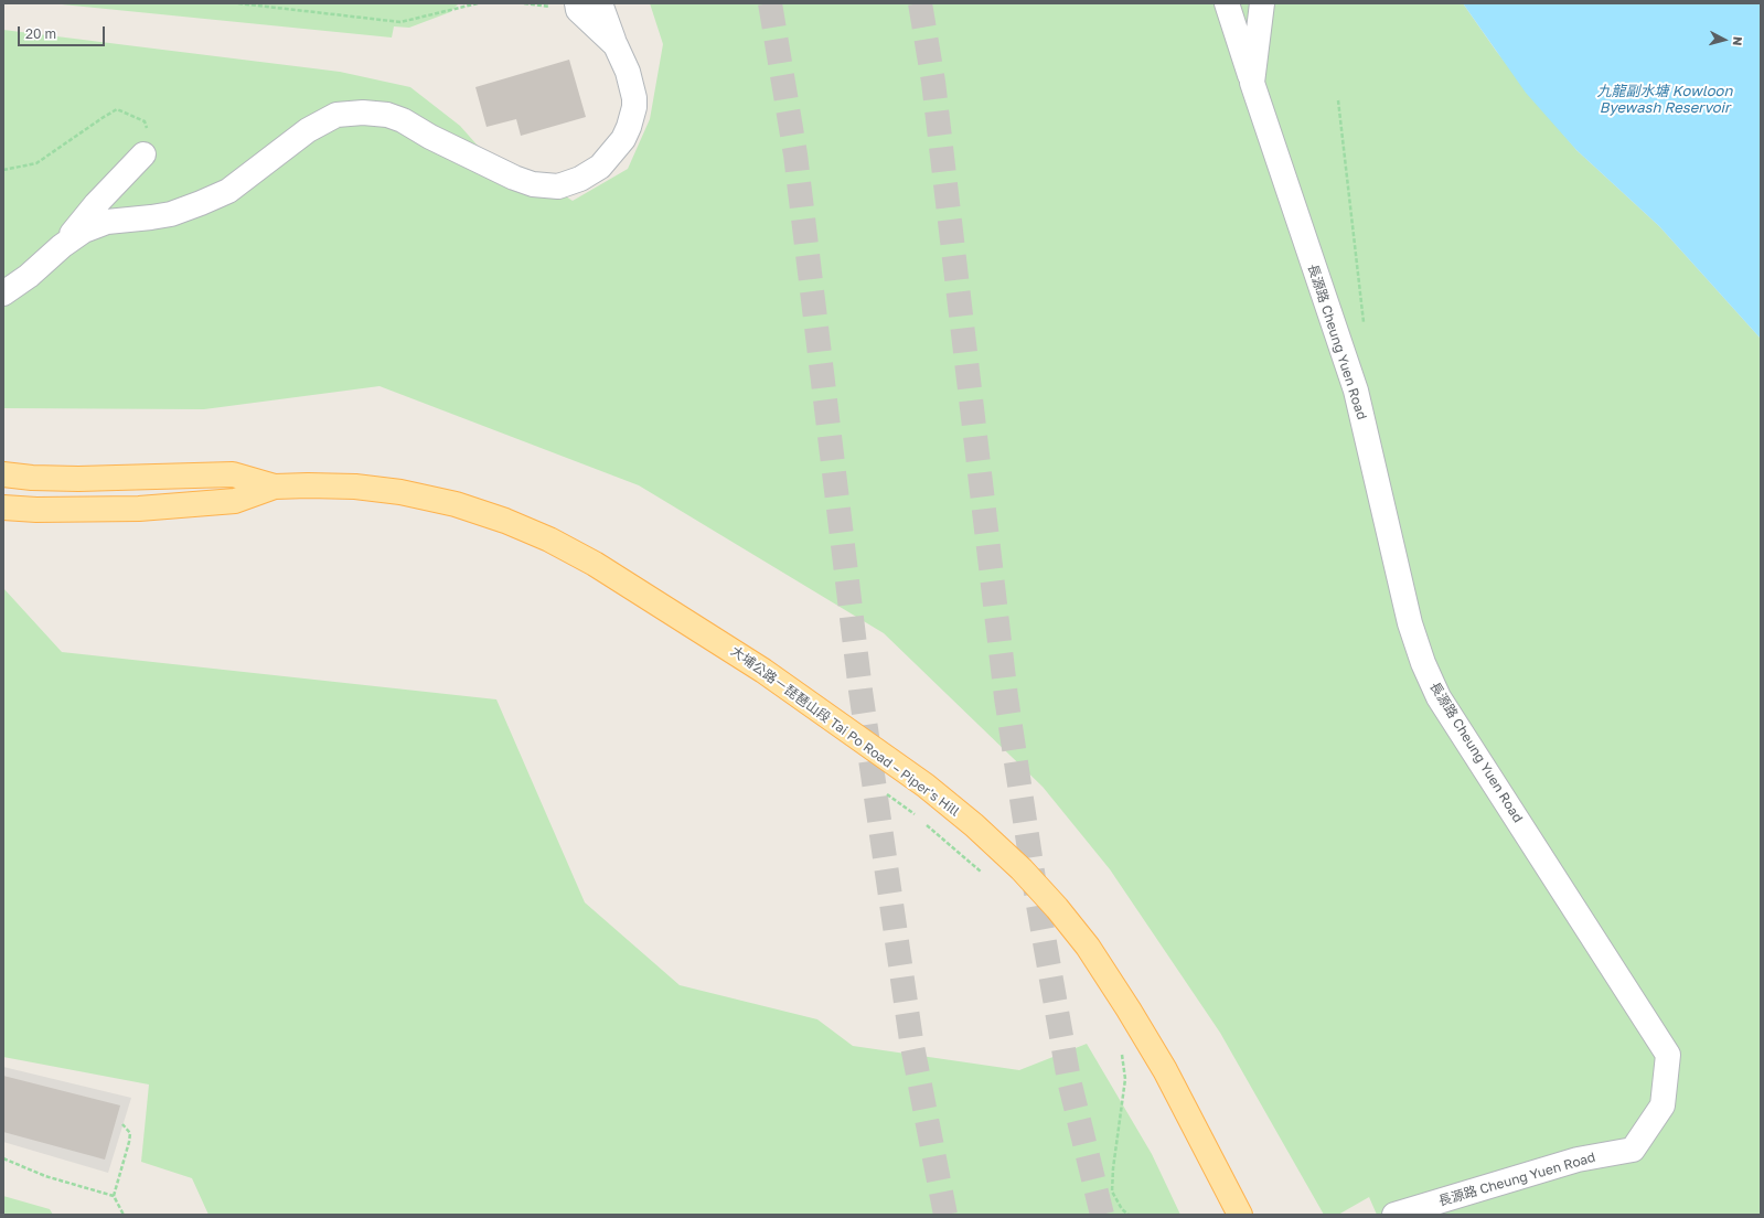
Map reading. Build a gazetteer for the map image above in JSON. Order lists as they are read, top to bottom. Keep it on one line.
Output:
{"streets":{"main road":["大埔公路－琵琶山段 Tai Po Road – Piper's Hill"],"lane":["長源路 Cheung Yuen Road"]},"water":["九龍副水塘 Kowloon Byewash Reservoir"],"scale_bar":"20 m","north":"right"}
